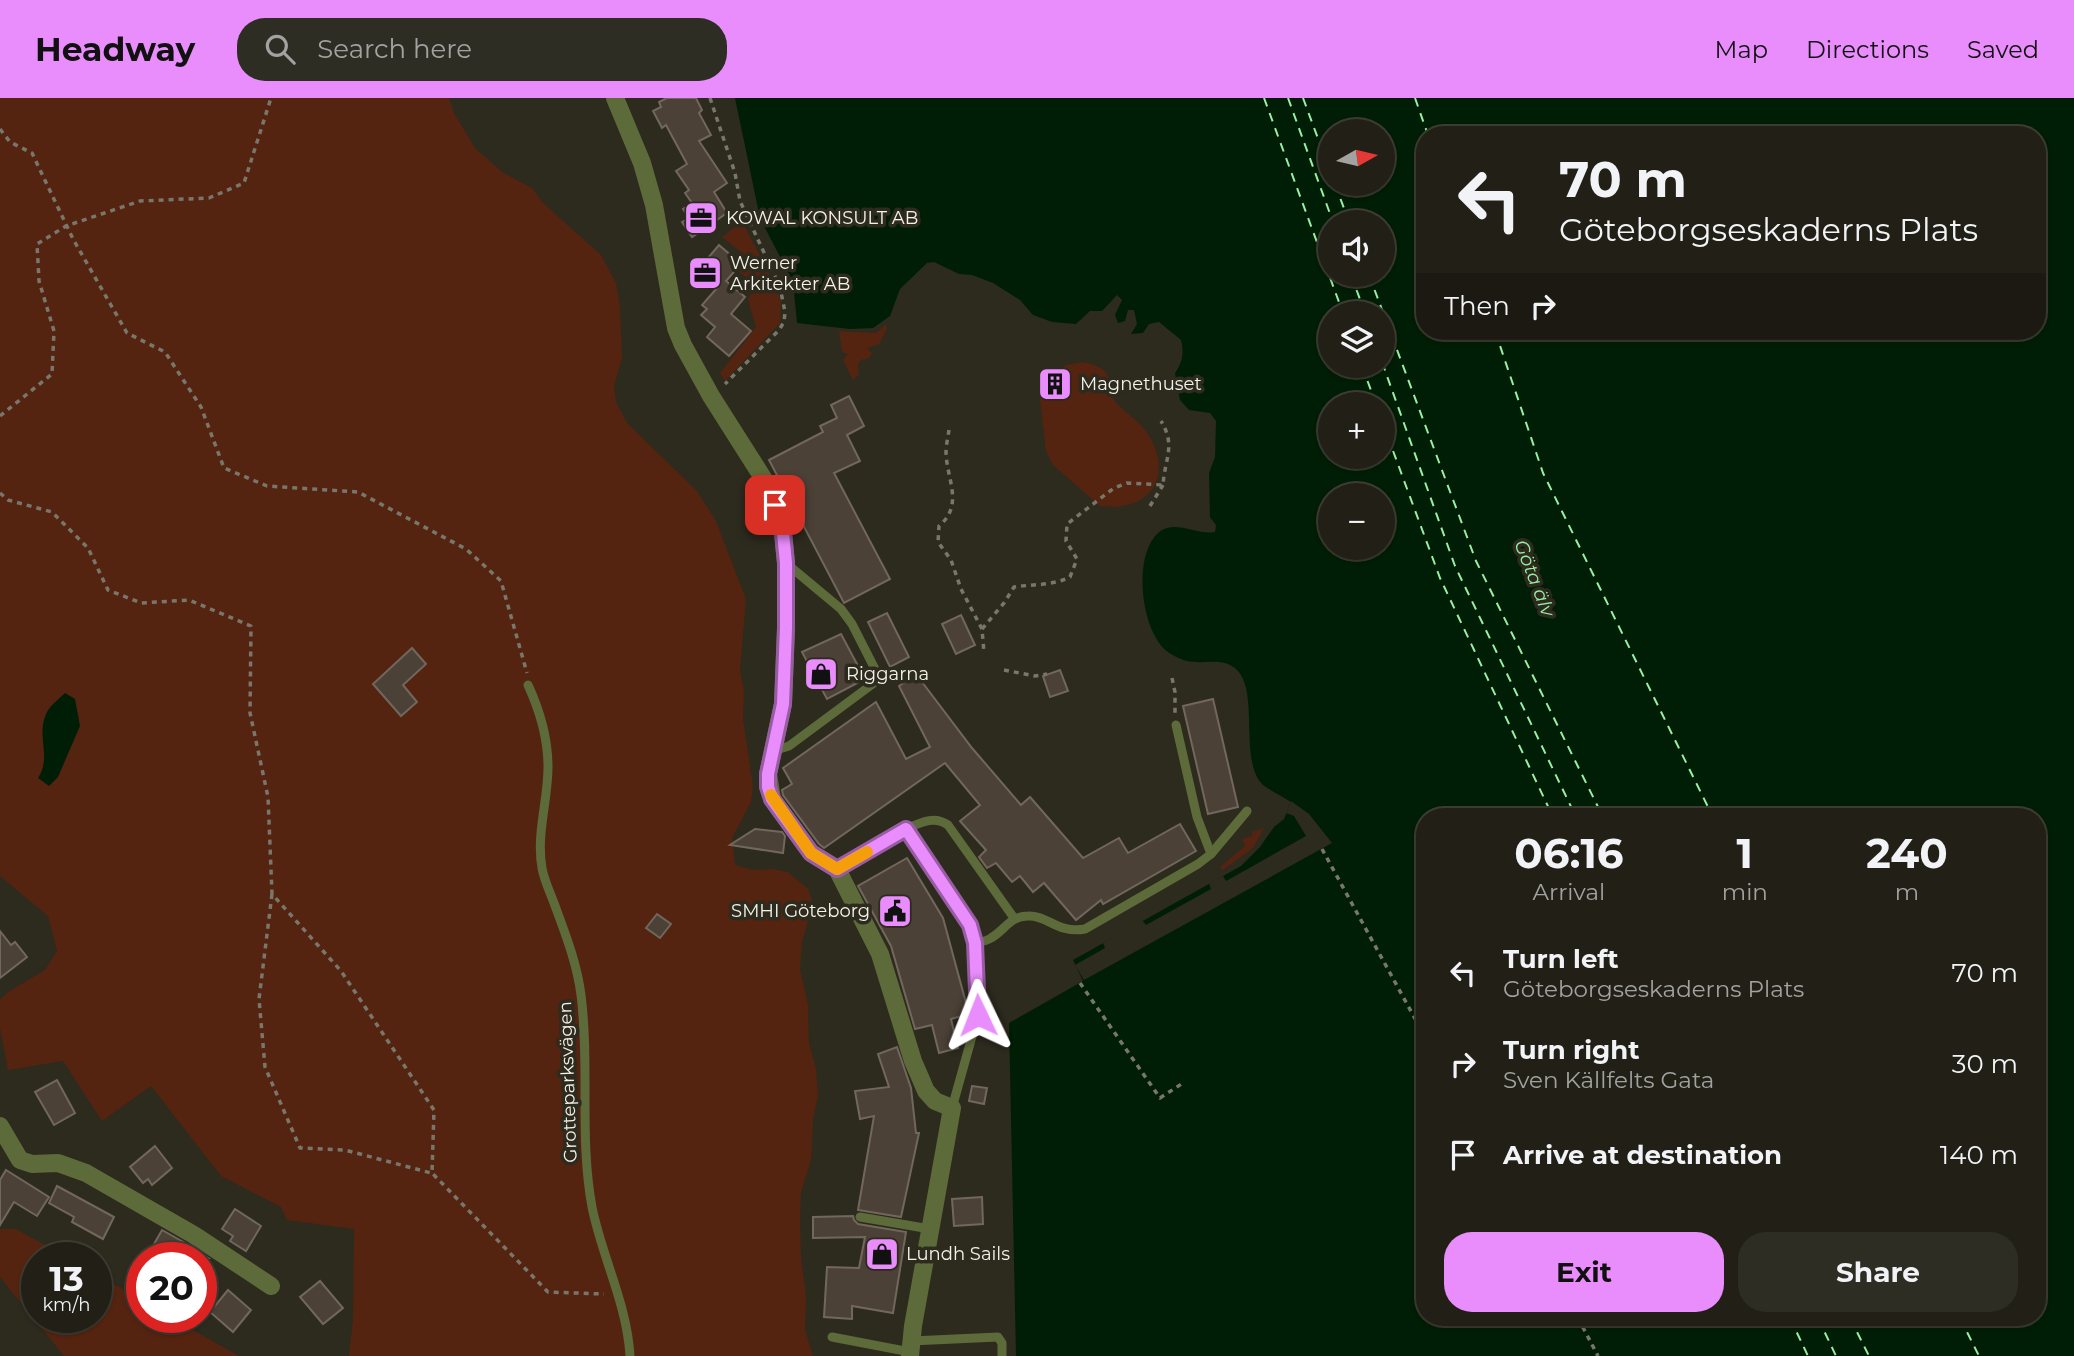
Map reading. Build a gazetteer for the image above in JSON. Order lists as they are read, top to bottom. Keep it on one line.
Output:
{"streets":{"lane":["Grotteparksvägen"]},"water":["Göta älv"],"places":{"office":["KOWAL KONSULT AB","Werner Arkitekter AB"],"building":["Magnethuset"],"shop":["Riggarna","Lundh Sails"],"public building":["SMHI Göteborg"]},"north":"right","page":{"header":"Headway","search":"Search here","nav":["Map","Directions","Saved"],"map_buttons":["+","−"],"turn":["70 m","Göteborgseskaderns Plats"],"then":"Then","eta":["06:16","Arrival","1","min","240","m"],"list":[{"name":"Turn left","note":"Göteborgseskaderns Plats","value":"70 m"},{"name":"Turn right","note":"Sven Källfelts Gata","value":"30 m"},{"name":"Arrive at destination","value":"140 m"}],"buttons":["Exit","Share"],"speed":"13 km/h","limit":"20"}}
